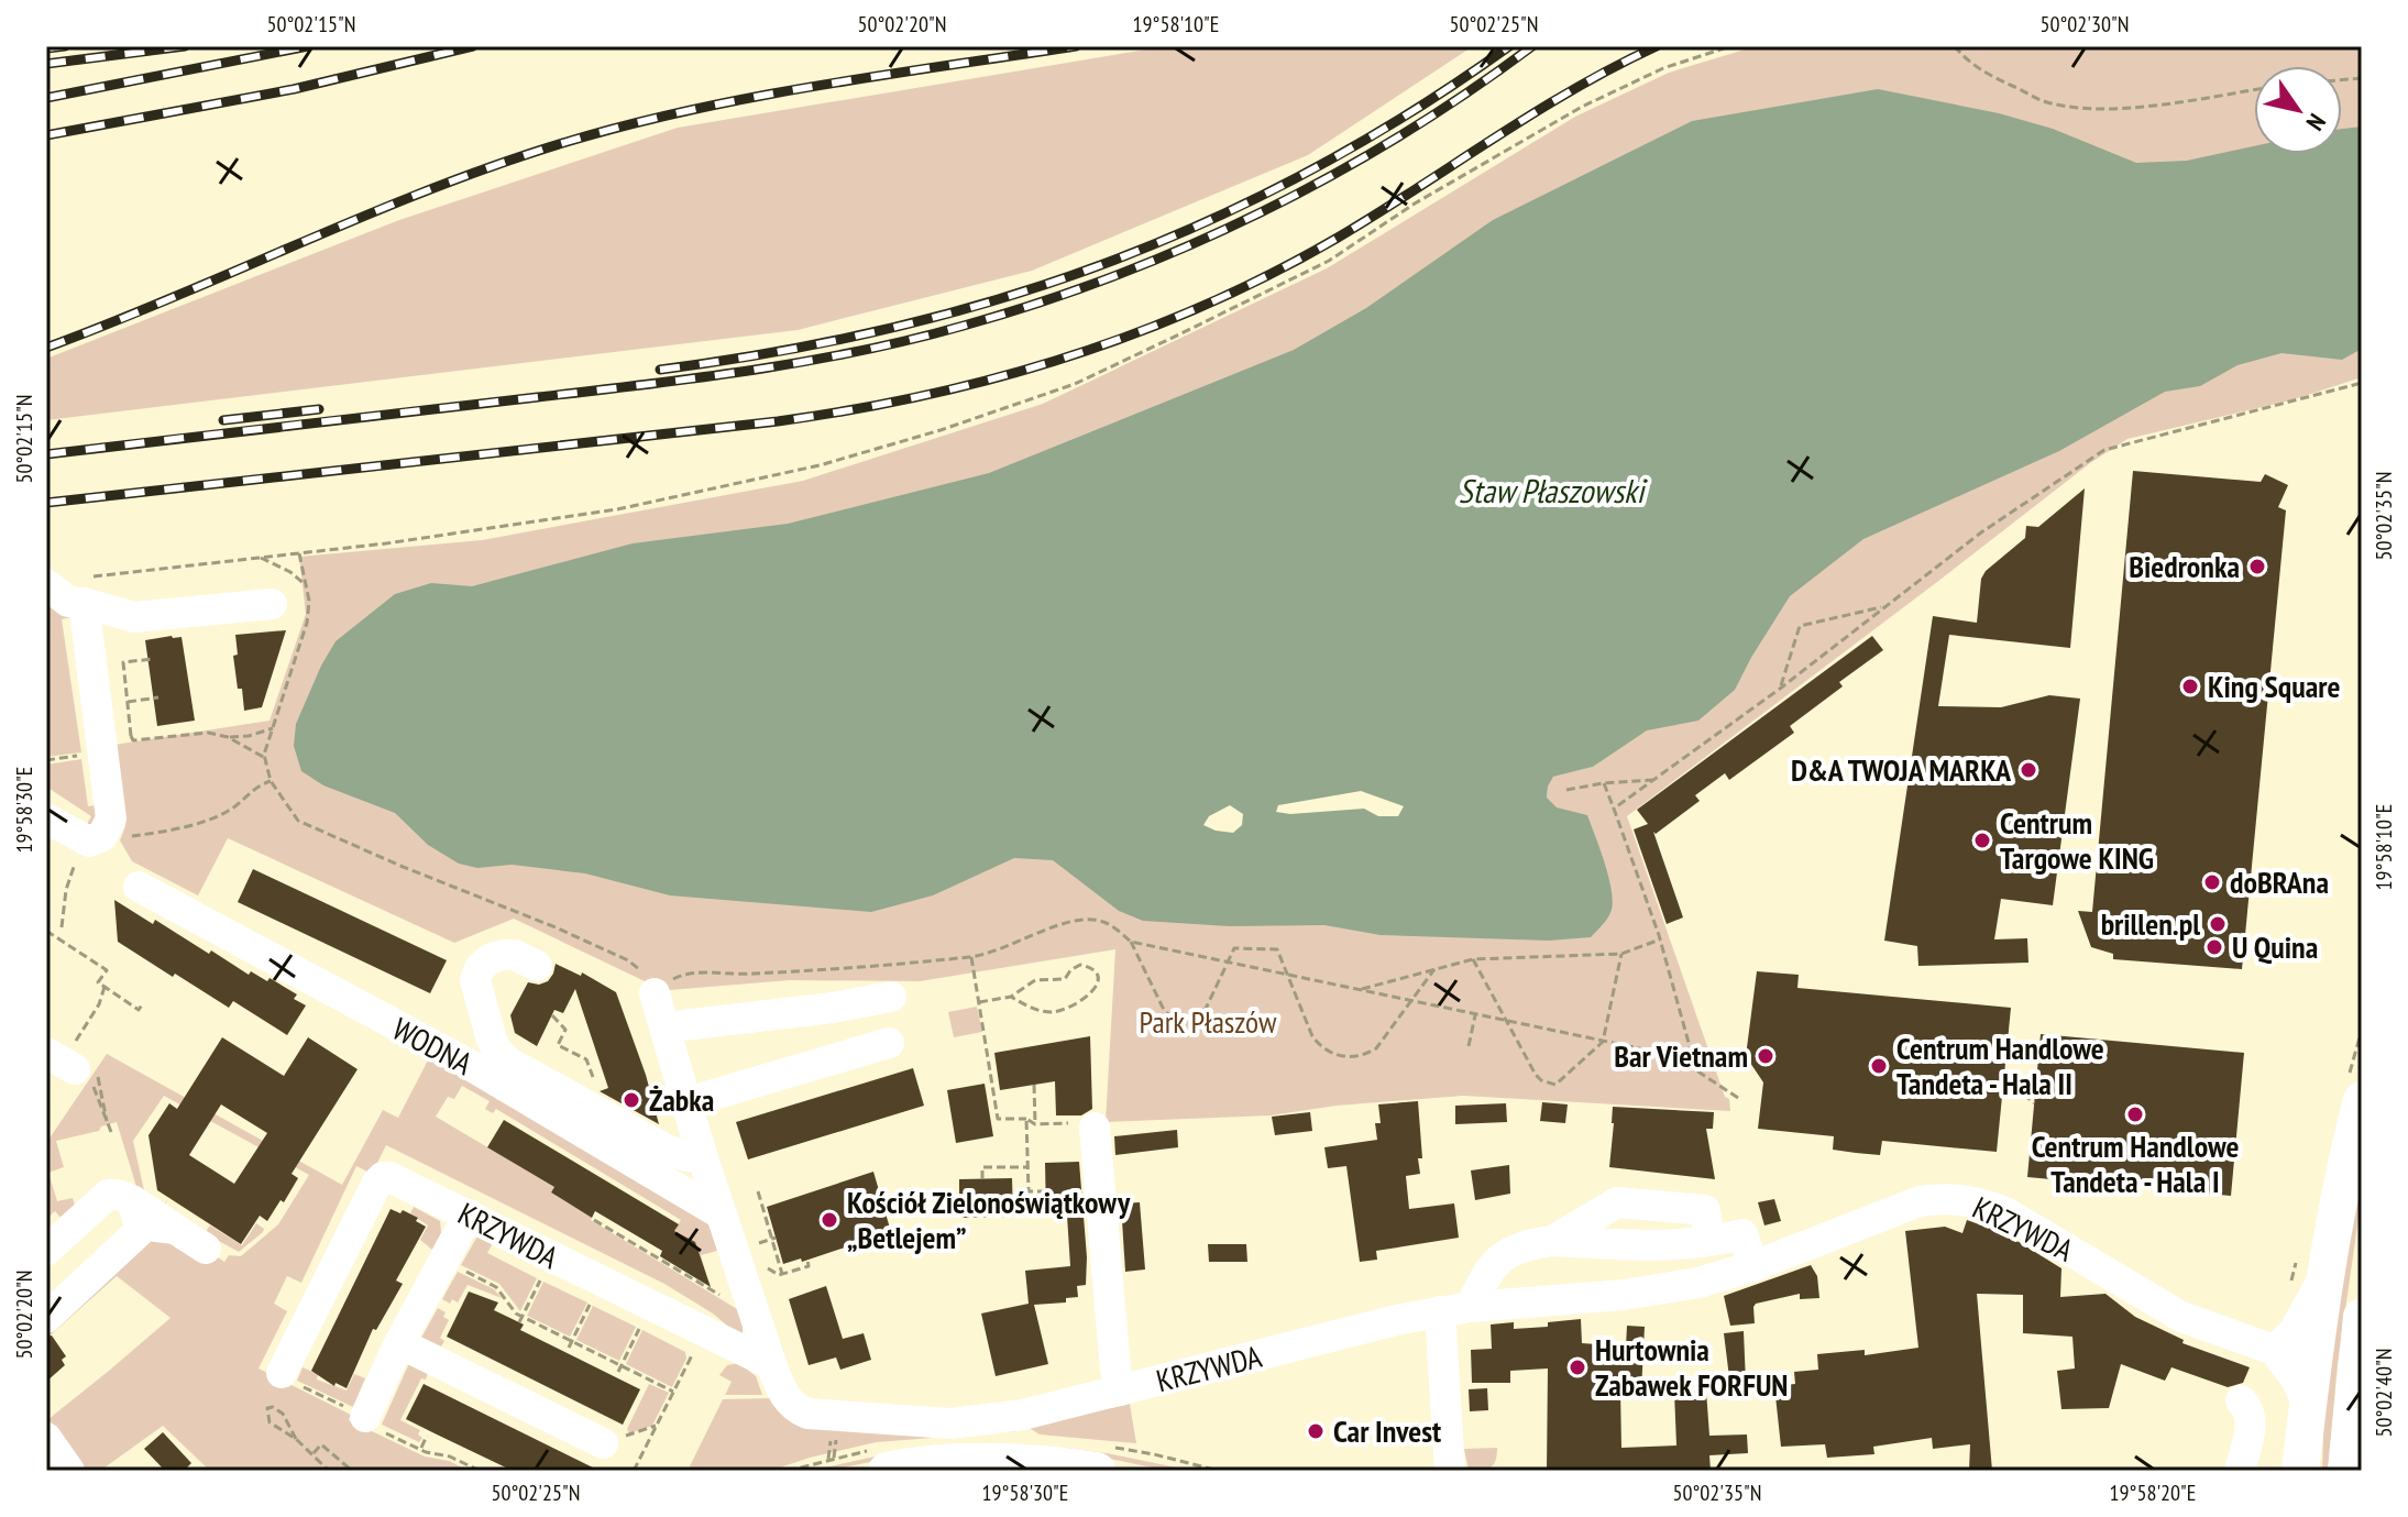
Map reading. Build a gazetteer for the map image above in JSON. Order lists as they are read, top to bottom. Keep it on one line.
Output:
{"streets":{"street":["WODNA","KRZYWDA"]},"water":["Staw Płaszowski"],"parks":["Park Płaszów"],"places":["Biedronka","King Square","D&A TWOJA MARKA","Centrum Targowe KING","doBRAna","brillen.pl","U Quina","Bar Vietnam","Centrum Handlowe Tandeta - Hala II","Żabka","Centrum Handlowe Tandeta - Hala I","Kościół Zielonoświątkowy „Betlejem”","Hurtownia Zabawek FORFUN","Car Invest"],"north":"bottom right","coordinates":["50°02'15\"N","50°02'20\"N","19°58'10\"E","50°02'25\"N","50°02'30\"N","50°02'35\"N","19°58'30\"E","50°02'40\"N","19°58'20\"E"]}
